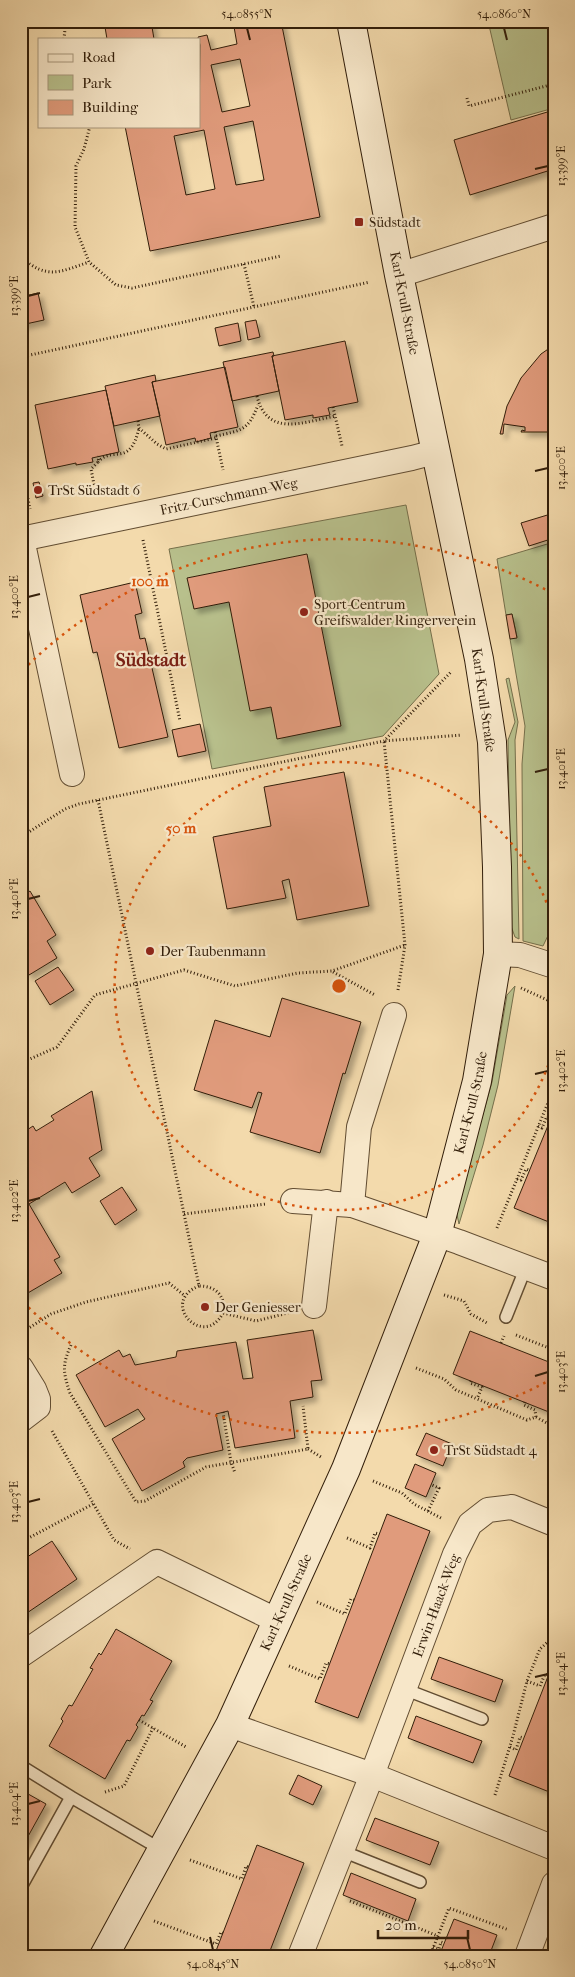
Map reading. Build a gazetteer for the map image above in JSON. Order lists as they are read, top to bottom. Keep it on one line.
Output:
{"streets":{"street":["Karl-Krull-Straße","Fritz-Curschmann-Weg","Erwin-Haack-Weg"]},"crossings":[["Karl-Krull-Straße","Fritz-Curschmann-Weg"]],"districts":["Südstadt"],"places":{"transit":["Südstadt"],"other":["TrSt Südstadt 6","Sport-Centrum Greifswalder Ringerverein","Der Taubenmann","Der Geniesser","TrSt Südstadt 4"]},"legend":["Road","Park","Building"],"scale_bar":"20 m","coordinates":["54.0855°N","54.0860°N","13.399°E","13.400°E","13.401°E","13.402°E","13.403°E","13.404°E","54.0845°N","54.0850°N"],"rings":["100 m","50 m"]}
